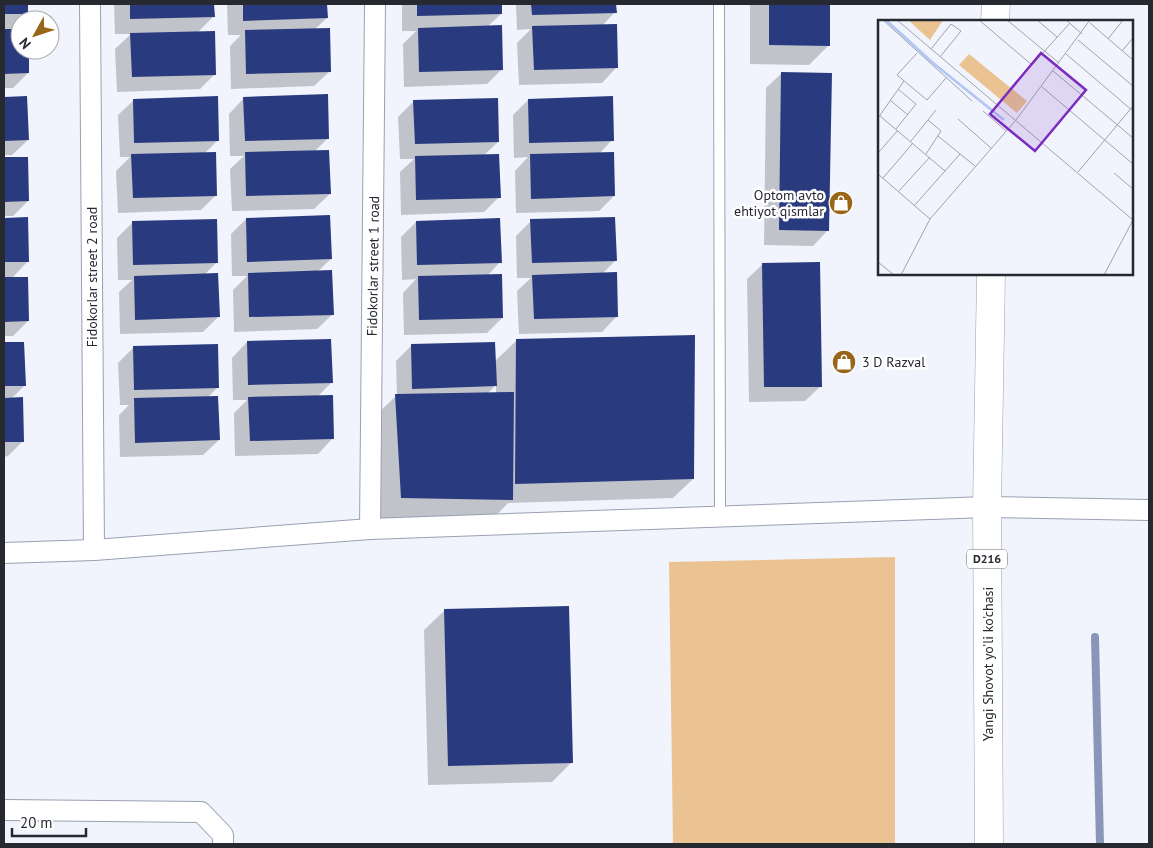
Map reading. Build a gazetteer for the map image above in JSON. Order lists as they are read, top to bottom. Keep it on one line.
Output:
{"streets":{"main road":["D216","Yangi Shovot yo'li ko'chasi"],"street":["Fidokorlar street 1 road","Fidokorlar street 2 road"]},"places":{"shop":["Optom avto ehtiyot qismlar","3 D Razval"]},"scale_bar":"20 m","north":"bottom left"}
